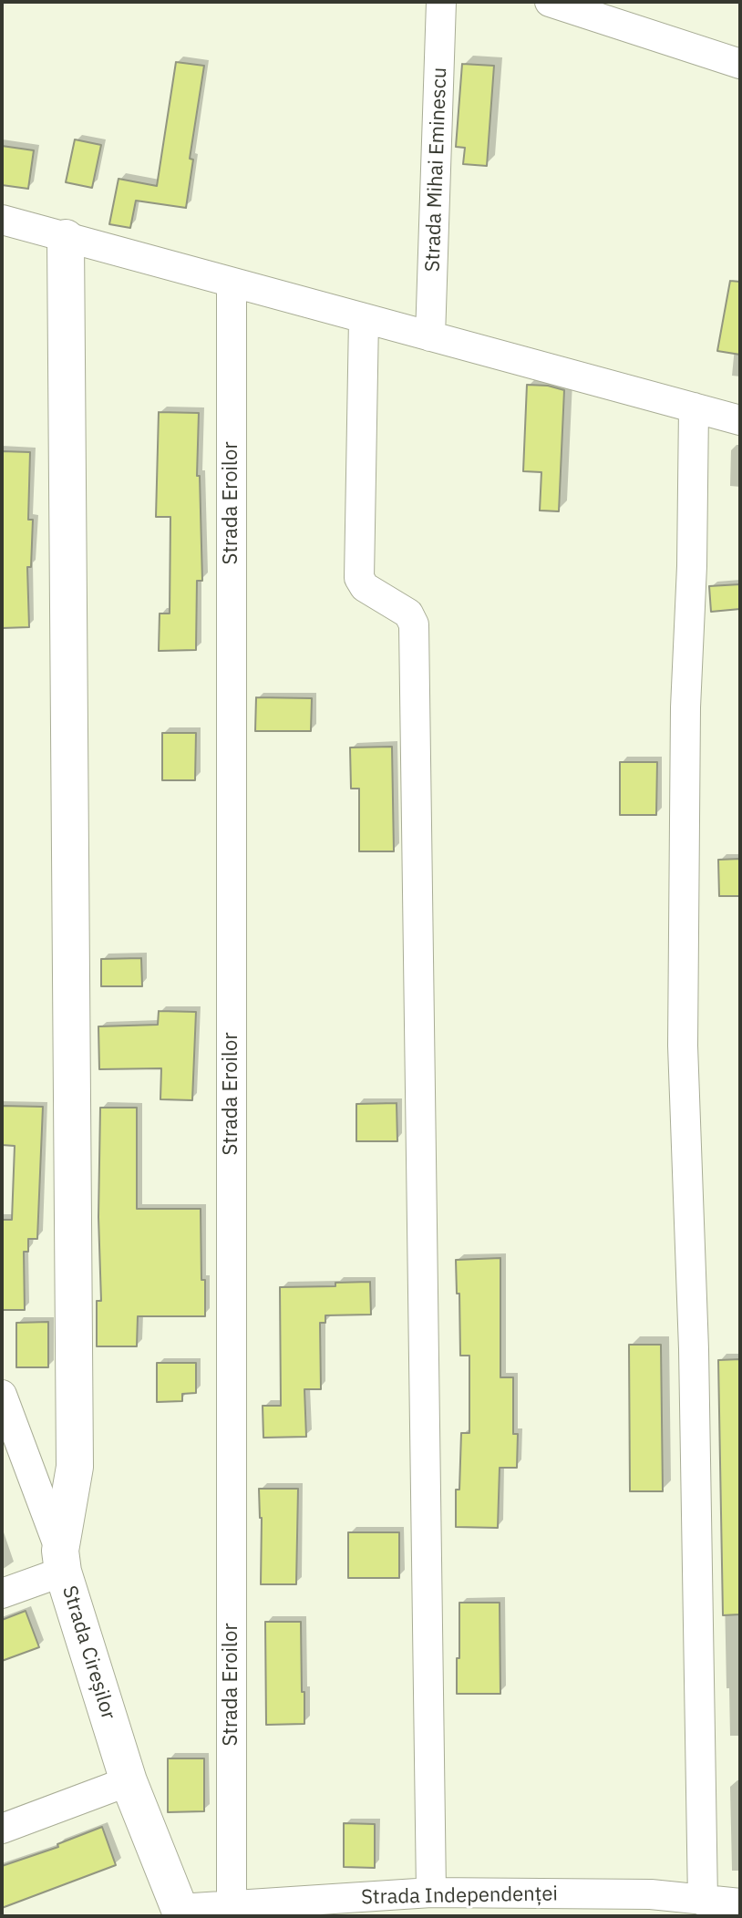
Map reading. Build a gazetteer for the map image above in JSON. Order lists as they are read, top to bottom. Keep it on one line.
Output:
{"streets":{"street":["Strada Mihai Eminescu","Strada Eroilor","Strada Cireșilor","Strada Independenței"]},"crossings":[["Strada Eroilor","Strada Independenței"],["Strada Cireșilor","Strada Independenței"]]}
